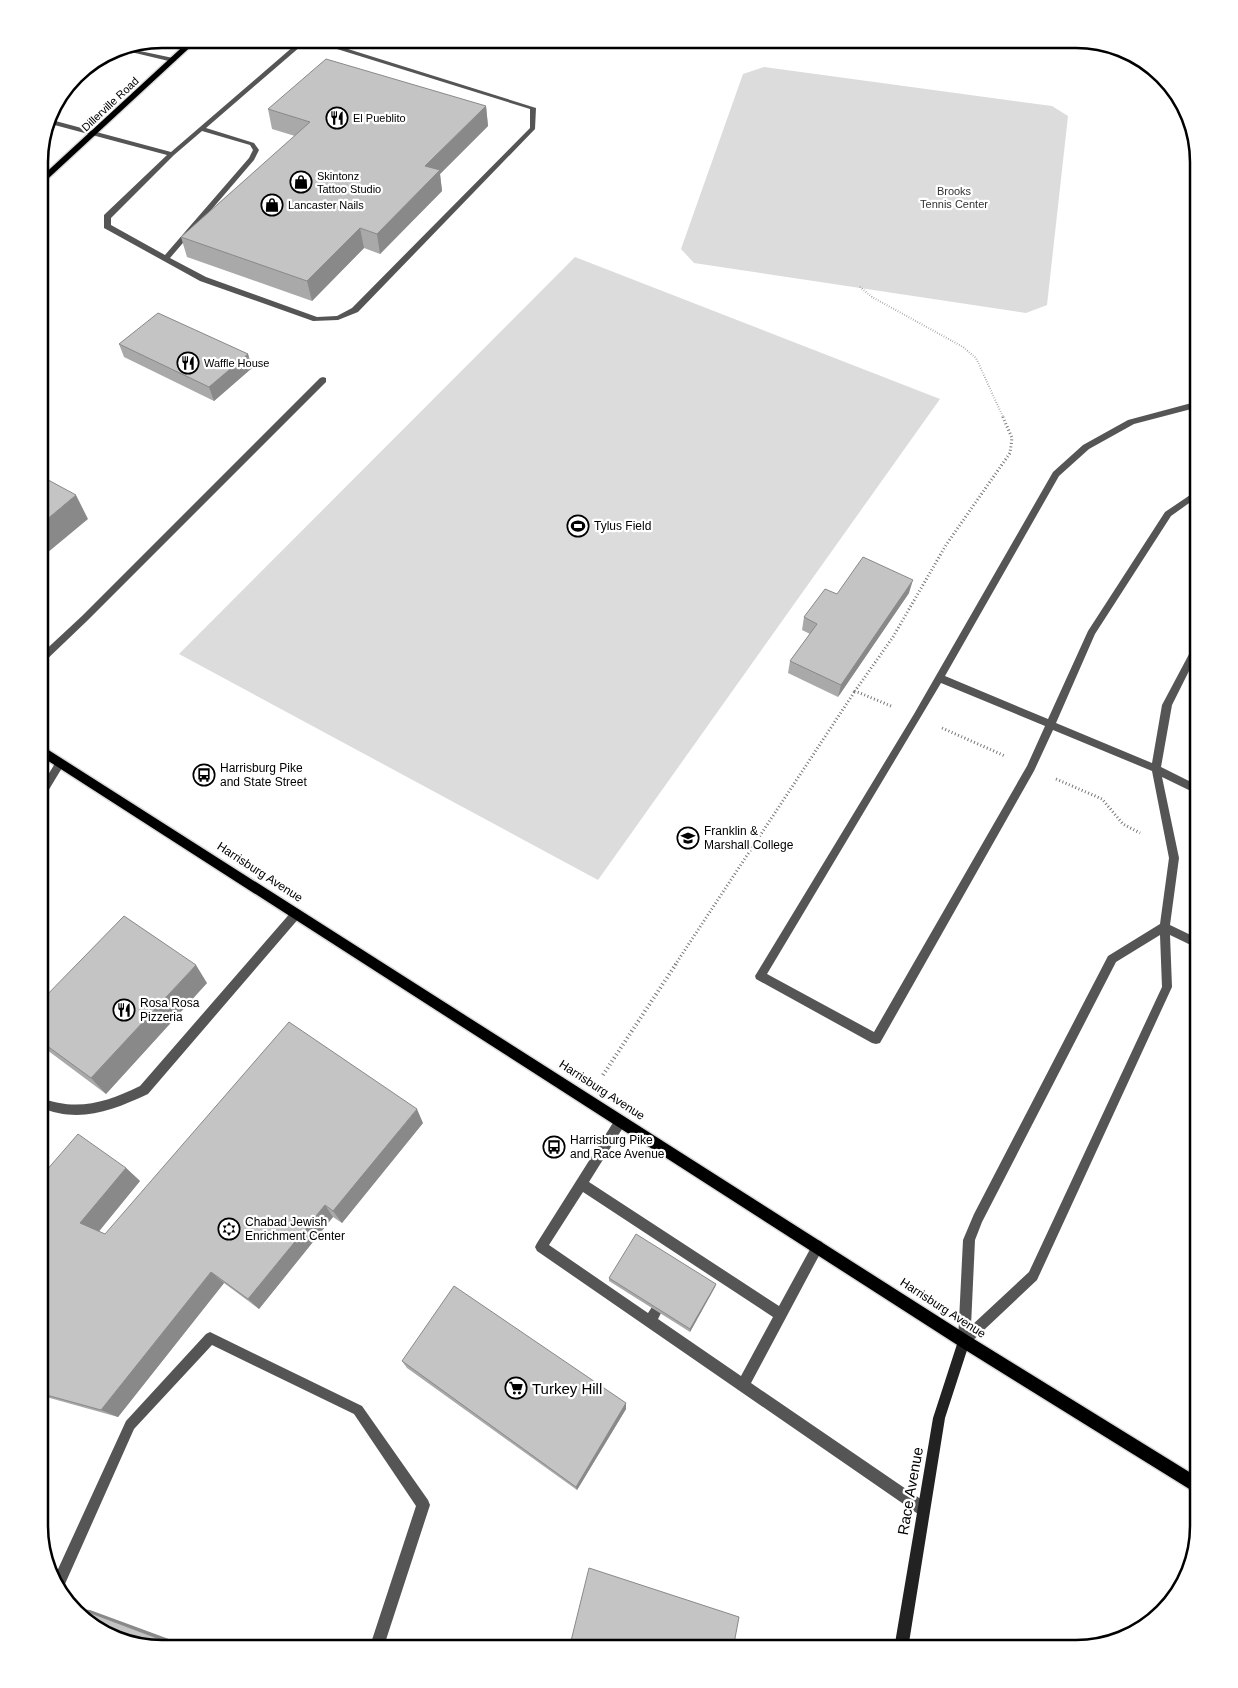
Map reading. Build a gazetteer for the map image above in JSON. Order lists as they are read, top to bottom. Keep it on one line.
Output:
{"streets":{"main road":["Dillerville Road","Harrisburg Avenue","Race Avenue"]},"crossings":[["Harrisburg Avenue","Race Avenue"]],"parks":["Brooks Tennis Center"],"places":{"restaurant":["El Pueblito","Waffle House","Rosa Rosa Pizzeria"],"shop":["Skintonz Tattoo Studio","Lancaster Nails"],"sports":["Tylus Field"],"bus stop":["Harrisburg Pike and State Street","Harrisburg Pike and Race Avenue"],"school or university":["Franklin & Marshall College"],"synagogue":["Chabad Jewish Enrichment Center"],"supermarket":["Turkey Hill"]}}
